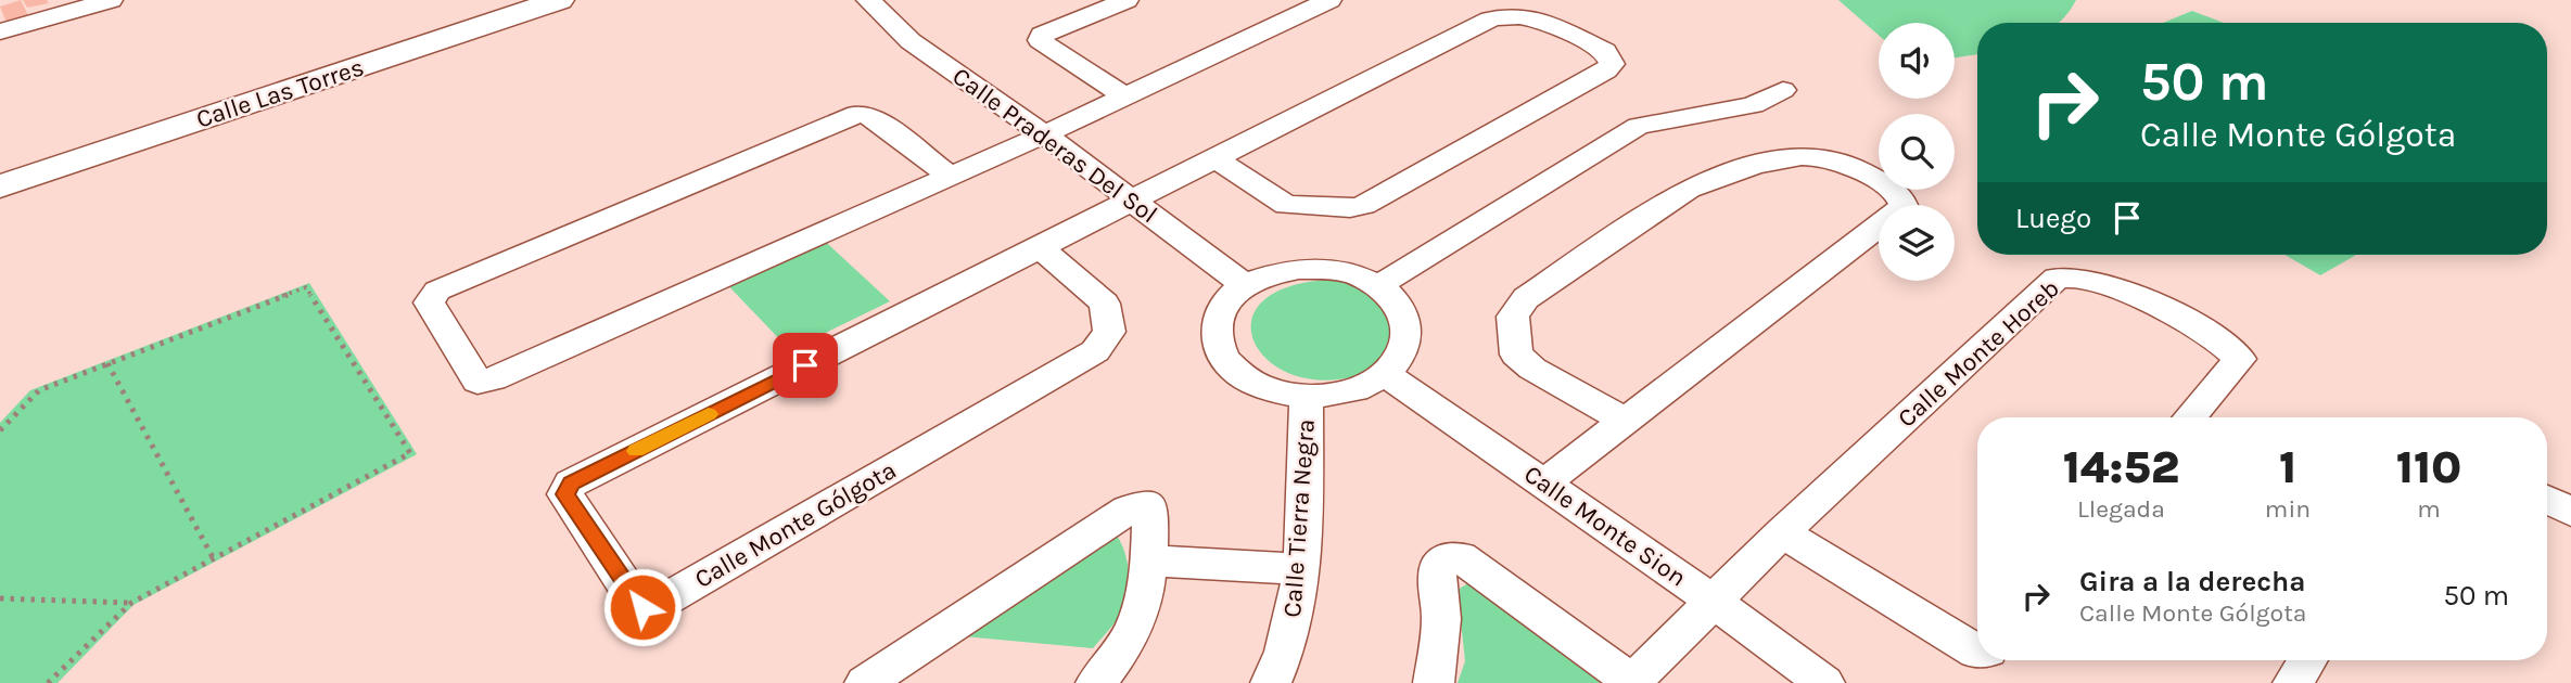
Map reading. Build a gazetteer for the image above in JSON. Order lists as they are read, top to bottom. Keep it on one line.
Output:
{"streets":{"main road":["Calle Las Torres"],"street":["Calle Praderas Del Sol","Calle Monte Horeb","Calle Tierra Negra","Calle Monte Gólgota","Calle Monte Sion"]},"crossings":[["Calle Praderas Del Sol","Calle Tierra Negra"],["Calle Praderas Del Sol","Calle Monte Gólgota"],["Calle Praderas Del Sol","Calle Monte Sion"],["Calle Monte Horeb","Calle Monte Sion"],["Calle Tierra Negra","Calle Monte Sion"]],"page":{"turn":["50 m","Calle Monte Gólgota"],"then":"Luego","eta":["14:52","Llegada","1","min","110","m"],"list":[{"name":"Gira a la derecha","note":"Calle Monte Gólgota","value":"50 m"}]}}
